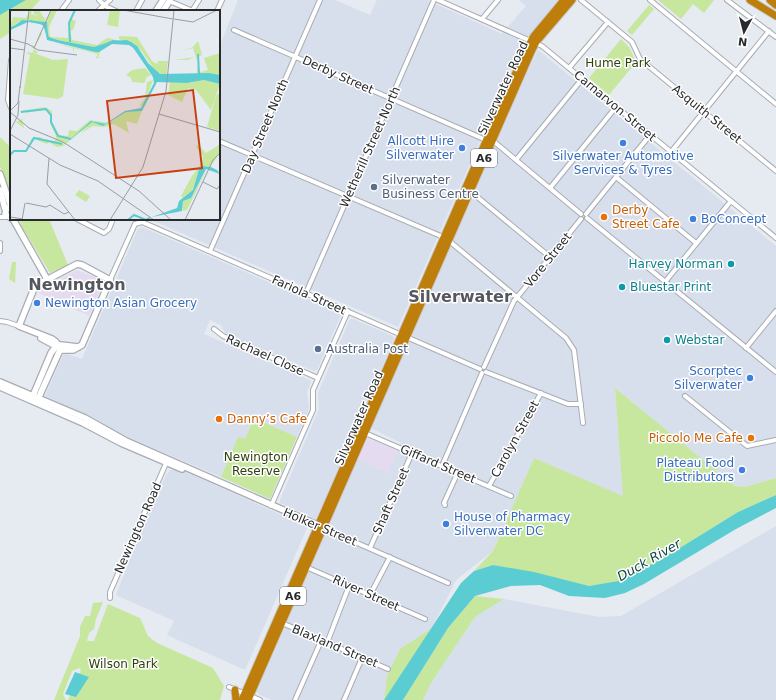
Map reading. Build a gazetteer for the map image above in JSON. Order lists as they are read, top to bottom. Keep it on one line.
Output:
{"streets":{"highway":["Silverwater Road","A6"],"street":["Derby Street","Carnarvon Street","Asquith Street","Day Street North","Wetherill Street North","Vore Street","Fariola Street","Rachael Close","Carolyn Street","Giffard Street","Shaft Street","Holker Street","Newington Road","River Street","Blaxland Street"]},"crossings":[["Derby Street","Silverwater Road"],["Derby Street","Day Street North"],["Derby Street","Wetherill Street North"],["Derby Street","Vore Street"],["Silverwater Road","Carnarvon Street"],["Silverwater Road","Fariola Street"],["Silverwater Road","Giffard Street"],["Silverwater Road","Holker Street"],["Silverwater Road","River Street"],["Silverwater Road","Blaxland Street"],["Day Street North","Fariola Street"],["Wetherill Street North","Fariola Street"],["Vore Street","Fariola Street"],["Vore Street","Giffard Street"],["Fariola Street","Carolyn Street"],["Carolyn Street","Giffard Street"],["Giffard Street","Shaft Street"],["Shaft Street","Holker Street"],["Holker Street","Newington Road"]],"districts":["Newington","Silverwater"],"water":["Duck River"],"parks":["Hume Park","Newington Reserve","Wilson Park"],"places":["Silverwater Automotive Services & Tyres","Allcott Hire Silverwater","Silverwater Business Centre","Derby Street Cafe","BoConcept","Harvey Norman","Bluestar Print","Newington Asian Grocery","Webstar","Australia Post","Scorptec Silverwater","Danny’s Cafe","Piccolo Me Cafe","Plateau Food Distributors","House of Pharmacy Silverwater DC"],"north":"bottom"}
